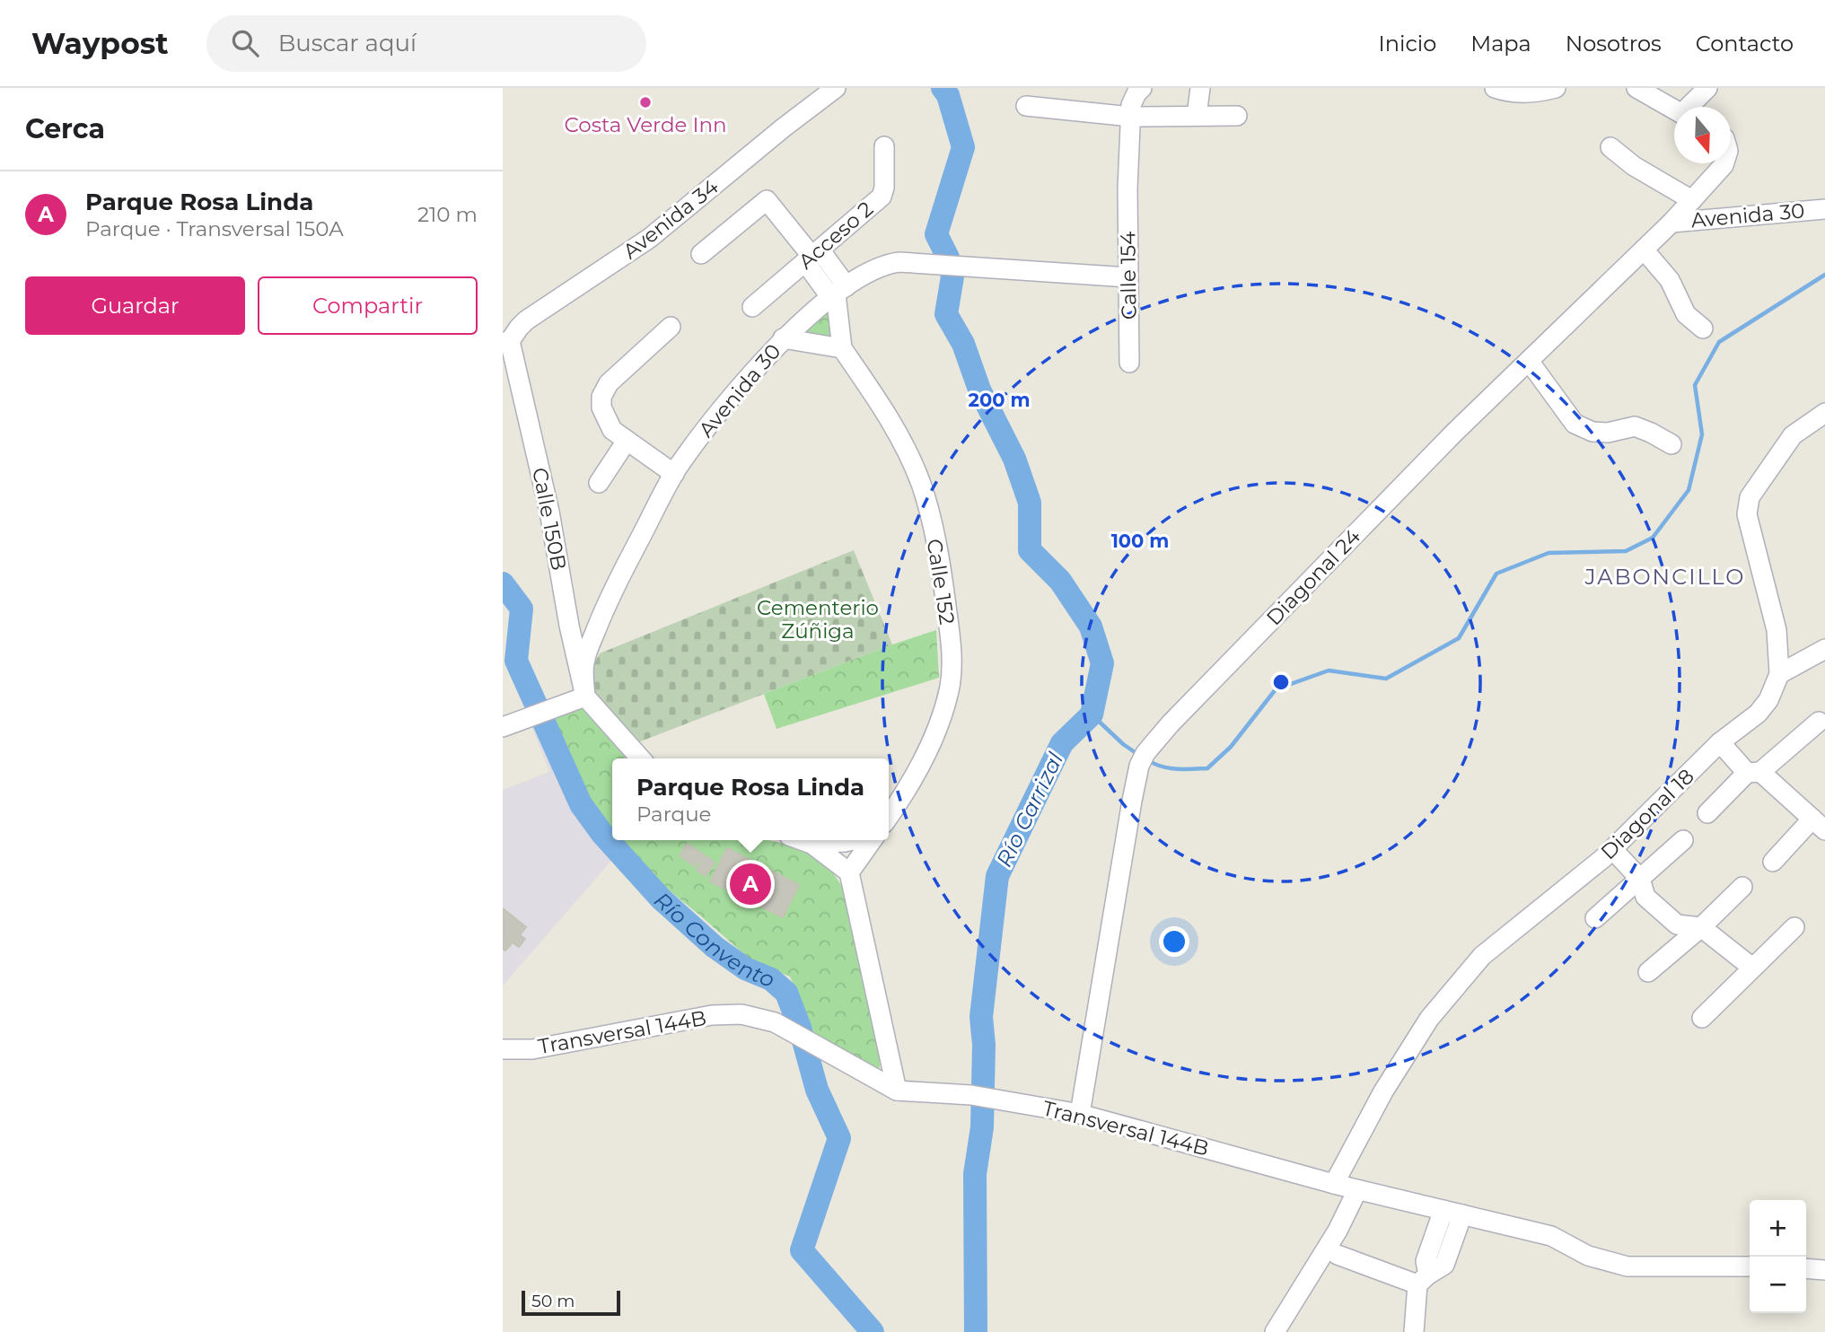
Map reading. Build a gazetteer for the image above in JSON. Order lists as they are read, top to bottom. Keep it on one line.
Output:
{"streets":{"street":["Avenida 30","Avenida 34","Acceso 2","Calle 154","Calle 150B","Diagonal 24","Calle 152","Diagonal 18","Transversal 144B"]},"crossings":[["Avenida 30","Calle 154"],["Avenida 30","Calle 150B"],["Avenida 30","Diagonal 24"],["Avenida 30","Calle 152"],["Avenida 34","Calle 150B"],["Diagonal 24","Transversal 144B"],["Diagonal 18","Transversal 144B"]],"districts":["JABONCILLO"],"water":["Río Carrizal","Río Convento"],"parks":["Cementerio Zúñiga"],"places":["Costa Verde Inn"],"scale_bar":"50 m","north":"bottom","page":{"header":"Waypost","search":"Buscar aquí","nav":["Inicio","Mapa","Nosotros","Contacto"],"heading":"Cerca","list":[{"mark":"A","name":"Parque Rosa Linda","note":"Parque · Transversal 150A","value":"210 m"}],"buttons":["Guardar","Compartir"],"popup":["Parque Rosa Linda","Parque"],"pins":"A","map_buttons":["+","−"],"scale":"50 m"},"rings":["200 m","100 m"]}
